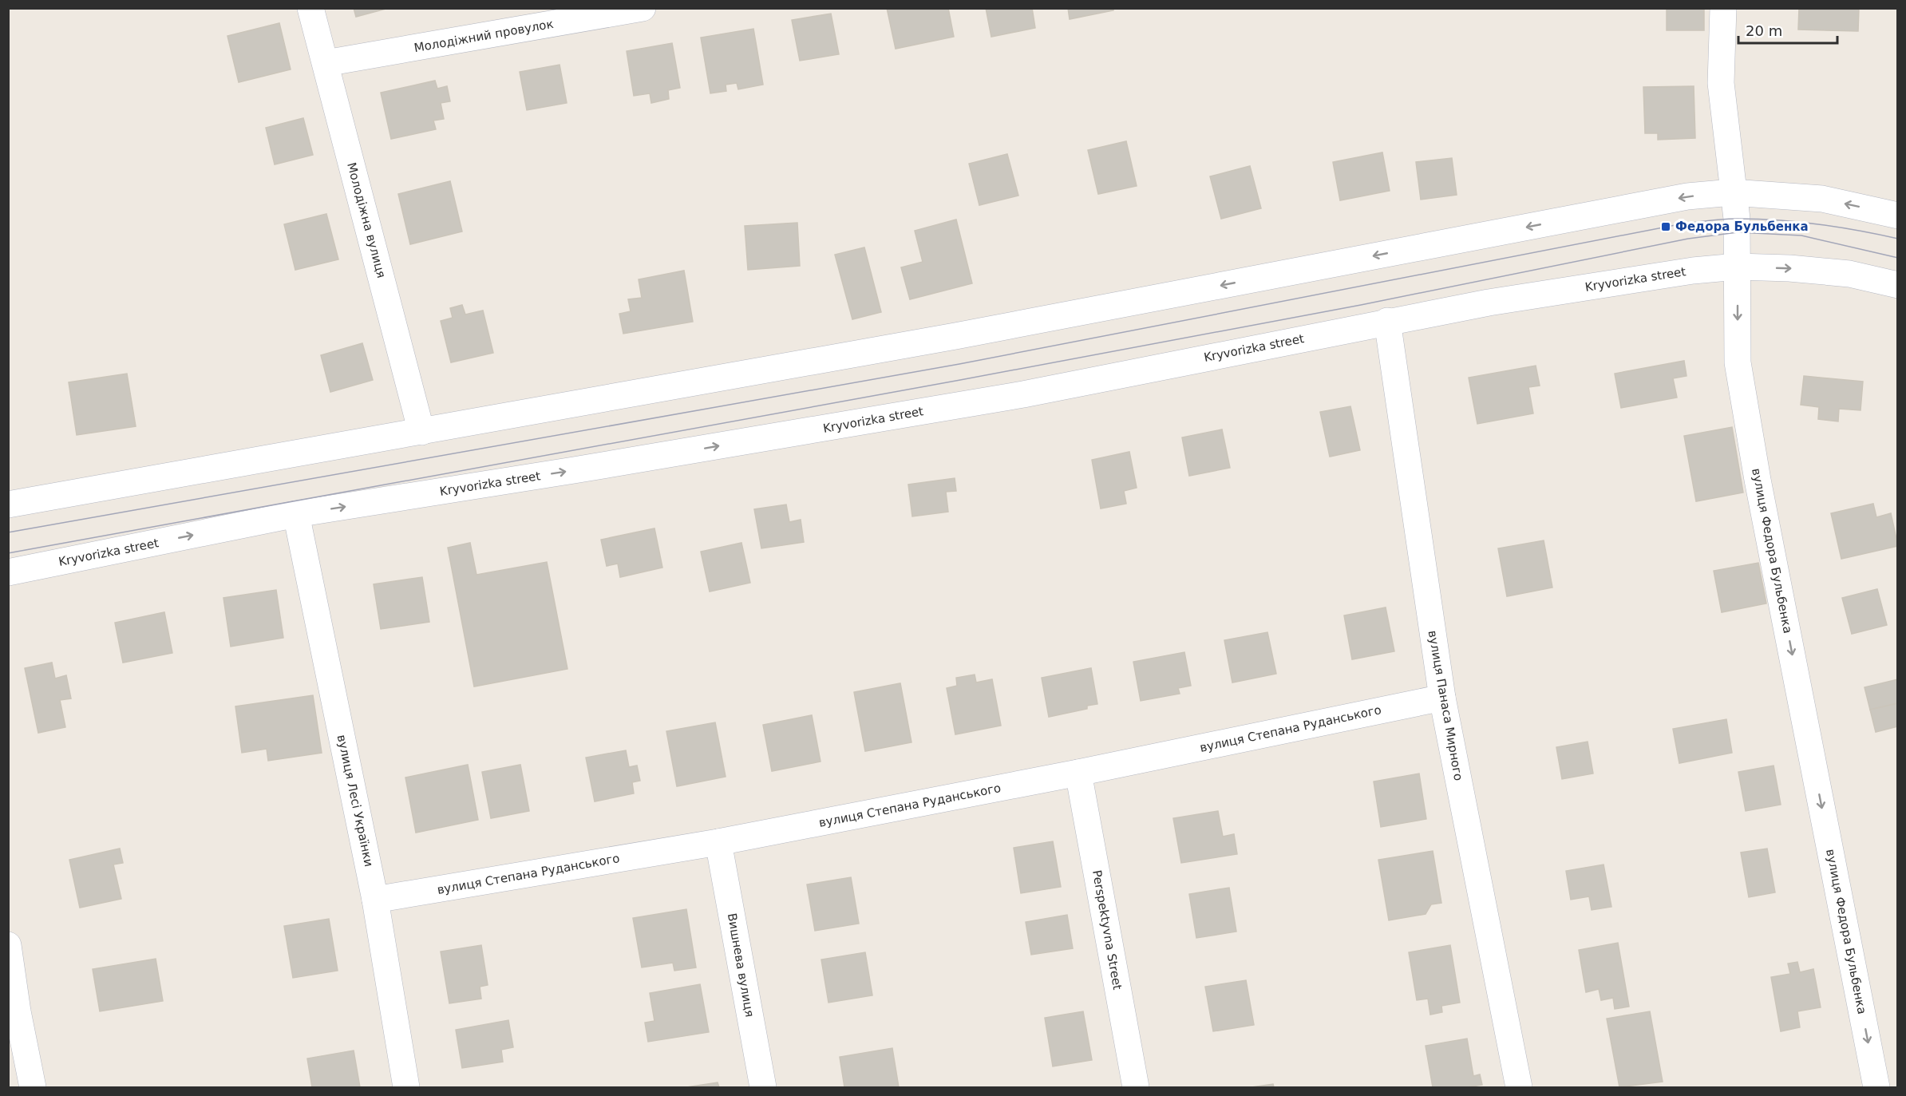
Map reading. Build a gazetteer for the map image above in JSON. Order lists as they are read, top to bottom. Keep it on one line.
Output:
{"streets":{"street":["Молодіжний провулок","Молодіжна вулиця","Kryvorizka street","вулиця Федора Бульбенка","вулиця Панаса Мирного","вулиця Степана Руданського","вулиця Лесі Українки","Perspektyvna Street","Вишнева вулиця"]},"crossings":[["Молодіжний провулок","Молодіжна вулиця"],["Kryvorizka street","вулиця Федора Бульбенка"],["Kryvorizka street","вулиця Панаса Мирного"],["Kryvorizka street","вулиця Лесі Українки"],["вулиця Панаса Мирного","вулиця Степана Руданського"],["вулиця Степана Руданського","вулиця Лесі Українки"],["вулиця Степана Руданського","Perspektyvna Street"],["вулиця Степана Руданського","Вишнева вулиця"]],"one_way":["вулиця Федора Бульбенка"],"places":{"transit":["Федора Бульбенка"]},"scale_bar":"20 m"}
